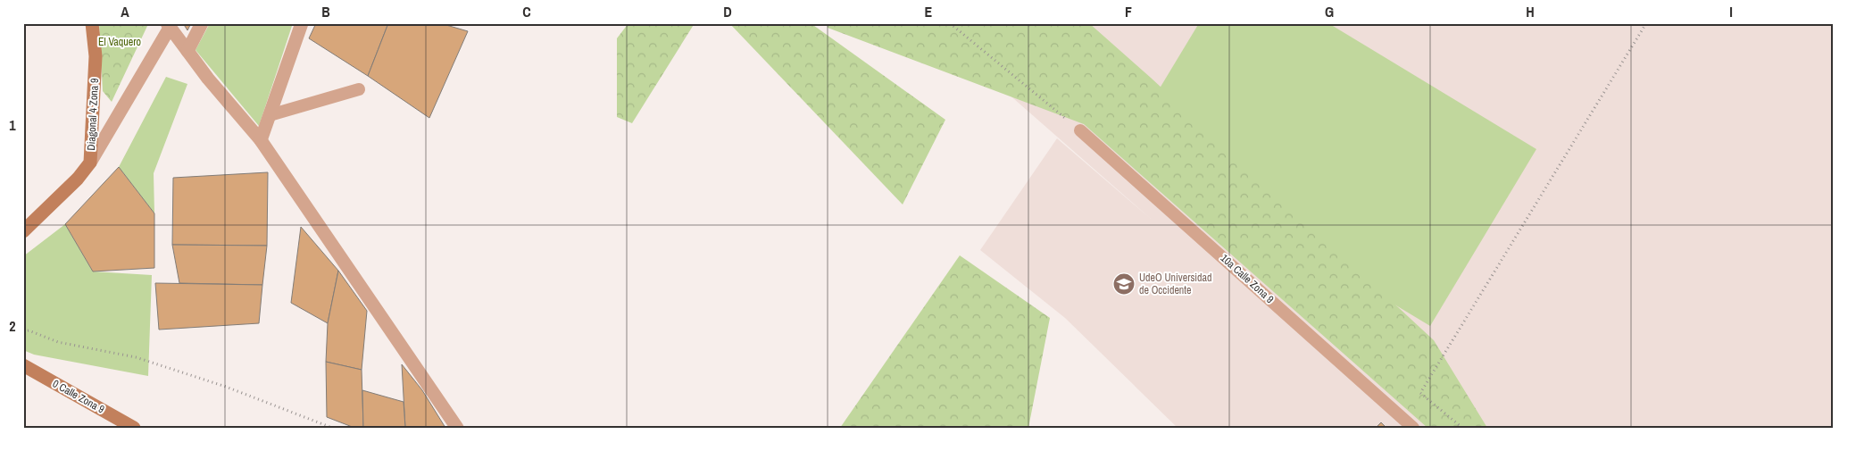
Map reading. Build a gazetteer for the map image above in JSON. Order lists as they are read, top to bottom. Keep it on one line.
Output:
{"streets":{"main road":["Diagonal 4 Zona 9","0 Calle Zona 9"],"lane":["10a Calle Zona 9"]},"parks":["El Vaquero"],"places":{"school or university":["UdeO Universidad de Occidente"]},"grid":{"columns":["A","B","C","D","E","F","G","H","I"],"rows":["1","2"]}}
